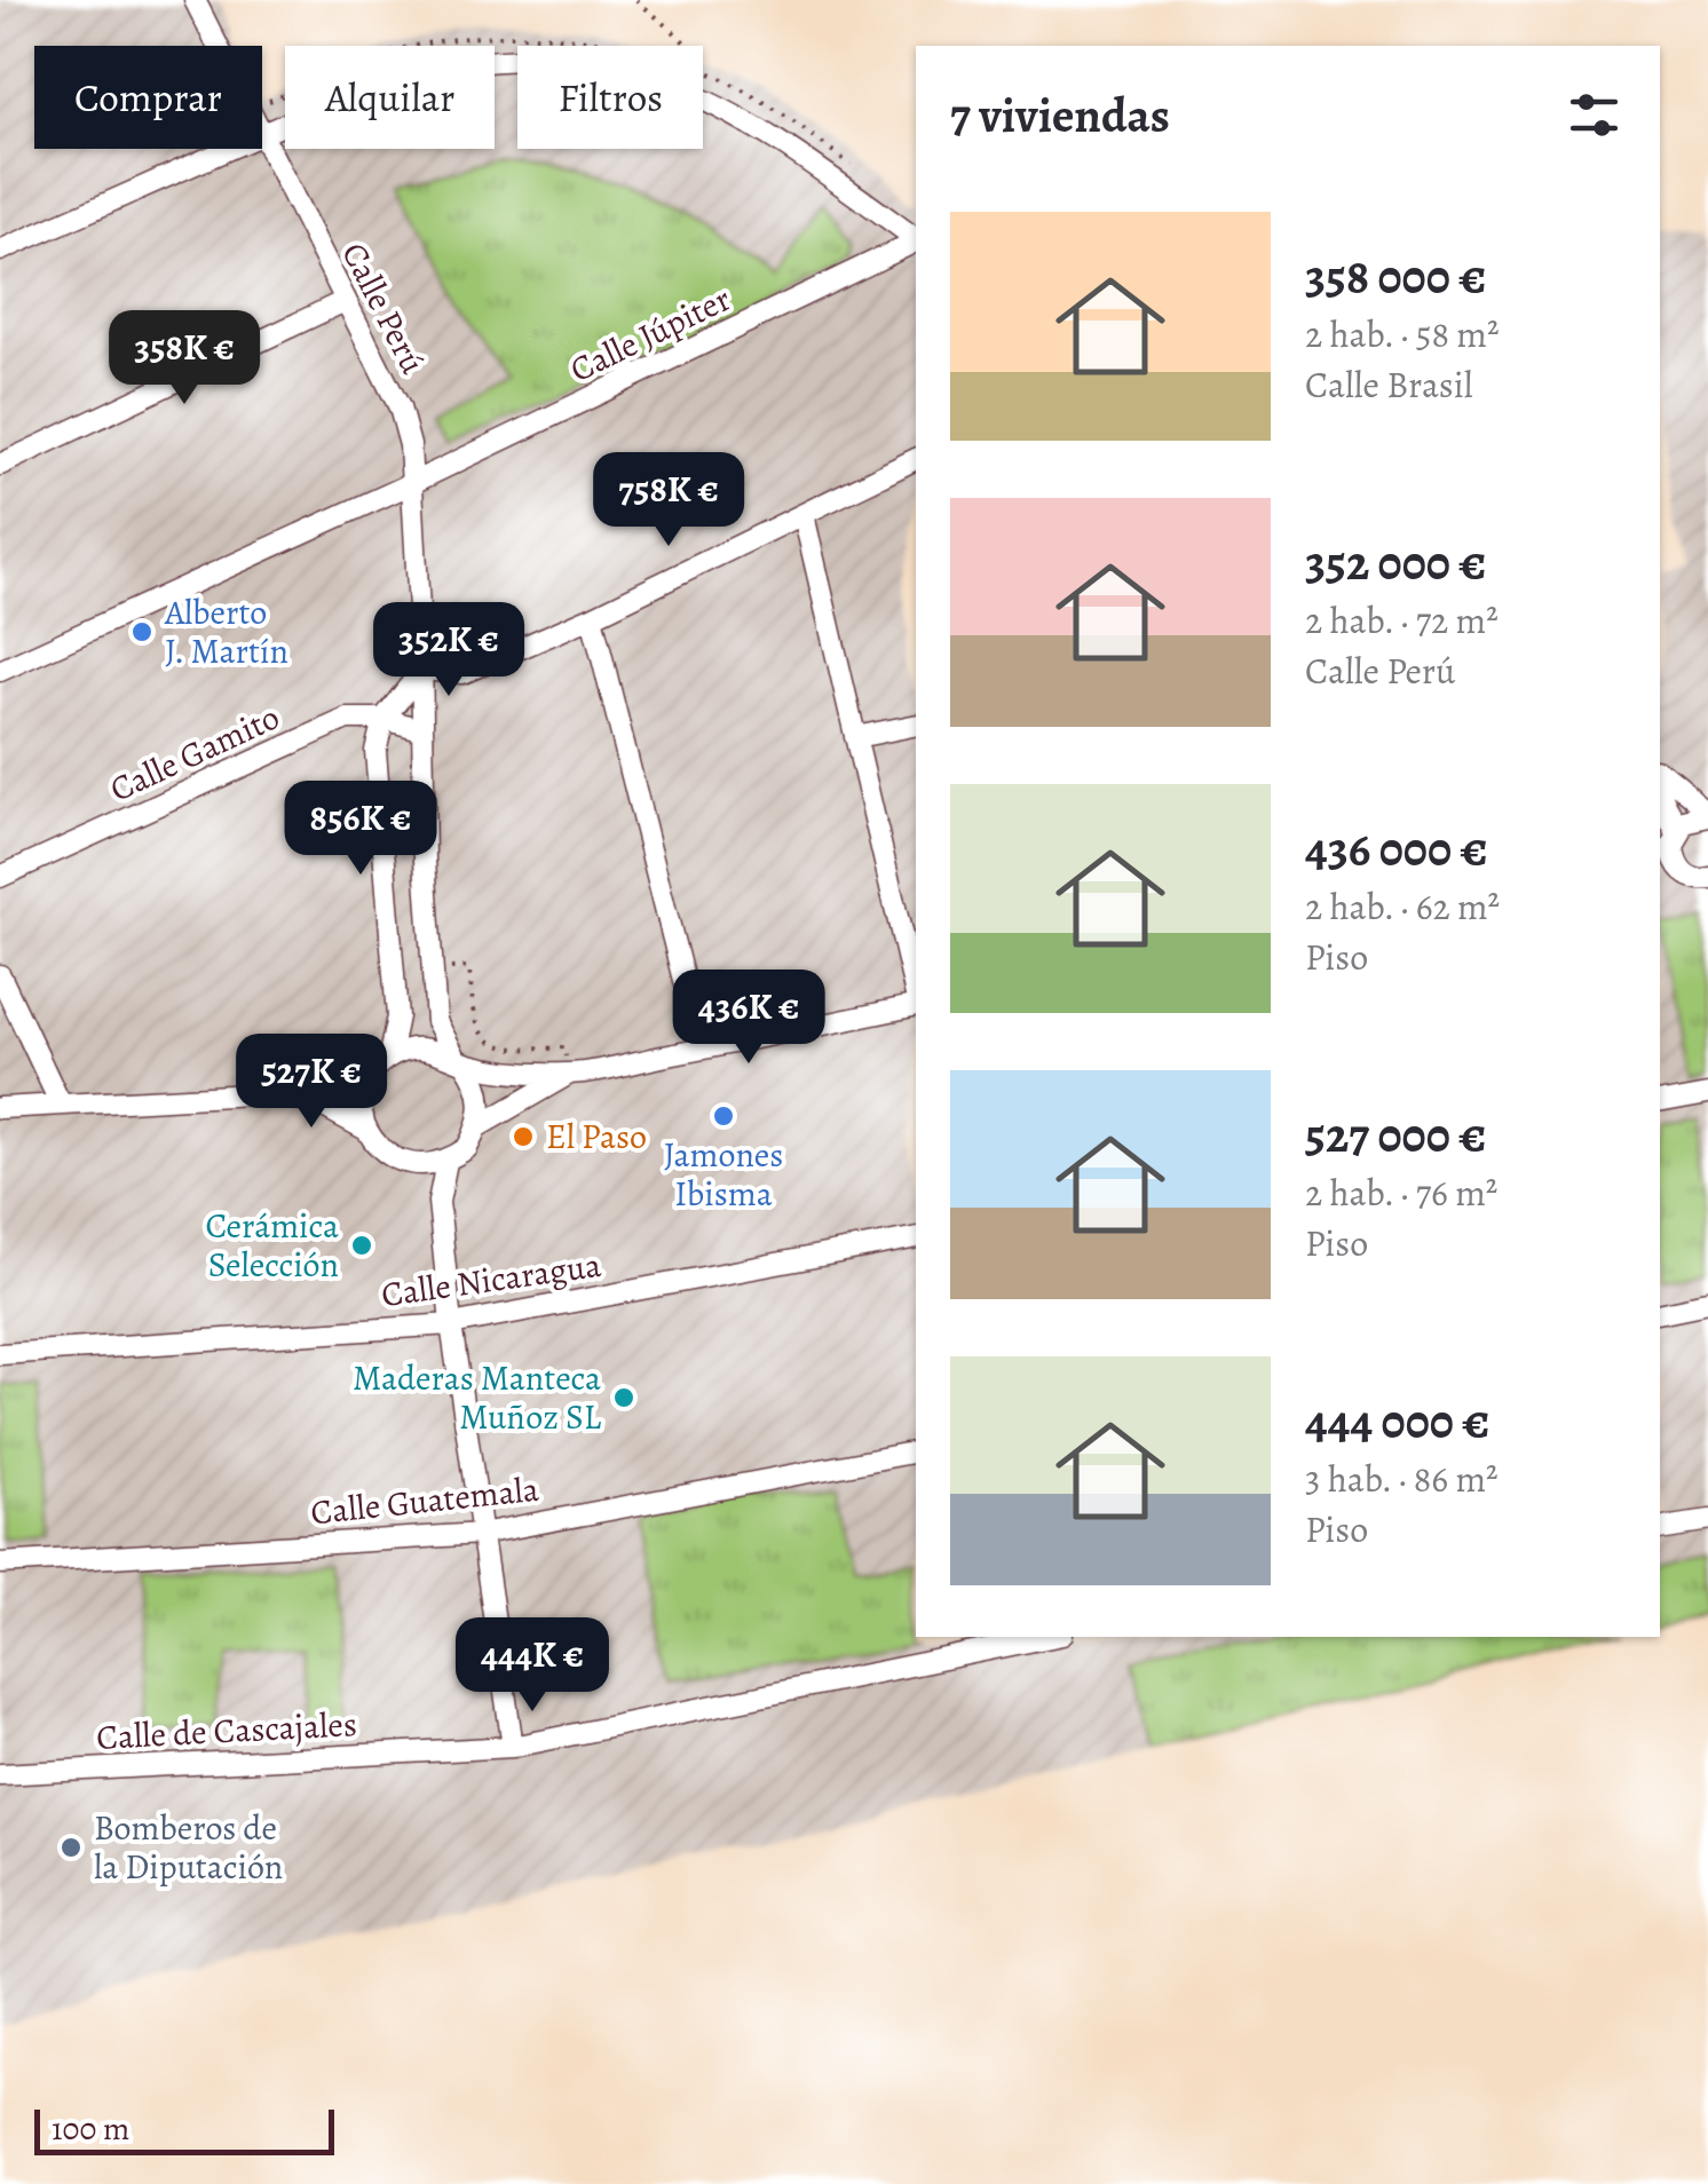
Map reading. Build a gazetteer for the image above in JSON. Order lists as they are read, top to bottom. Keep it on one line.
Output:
{"streets":{"street":["Calle Perú","Calle Júpiter","Calle Gamito","Calle Nicaragua","Calle Guatemala","Calle de Cascajales"]},"crossings":[["Calle Perú","Calle Júpiter"],["Calle Perú","Calle Gamito"]],"places":["Alberto J. Martín","Jamones Ibisma","El Paso","Cerámica Selección","Maderas Manteca Muñoz SL","Bomberos de la Diputación"],"scale_bar":"100 m","page":{"chip":["Comprar","Alquilar","Filtros"],"heading":"7 viviendas","list":[{"name":"358 000 €","note":"2 hab. · 58 m² · Calle Brasil"},{"name":"352 000 €","note":"2 hab. · 72 m² · Calle Perú"},{"name":"436 000 €","note":"2 hab. · 62 m² · Piso"},{"name":"527 000 €","note":"2 hab. · 76 m² · Piso"},{"name":"444 000 €","note":"3 hab. · 86 m² · Piso"}],"price":["358K €","758K €","352K €","856K €","436K €","527K €","444K €"],"scale":"100 m"}}
